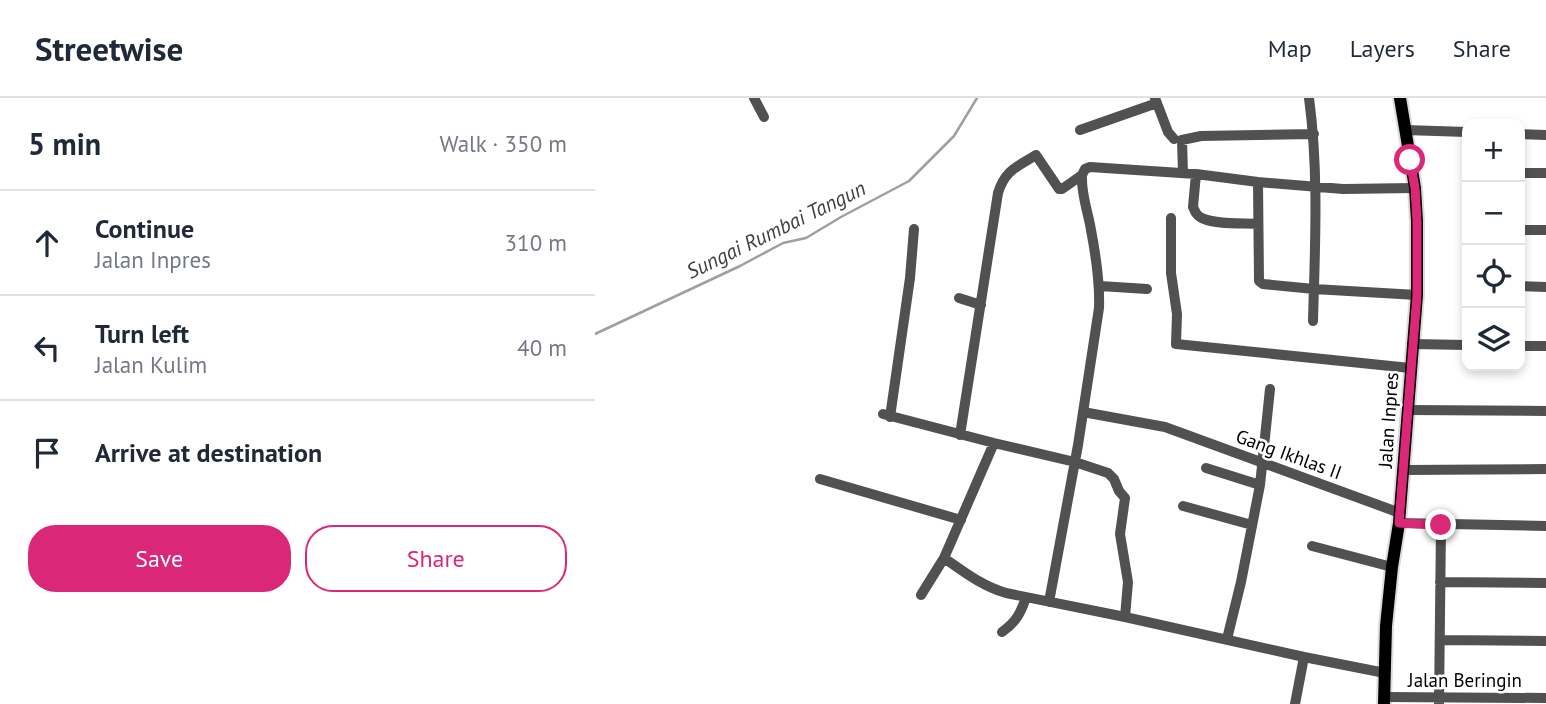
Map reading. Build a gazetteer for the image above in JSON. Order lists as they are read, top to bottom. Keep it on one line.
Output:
{"streets":{"main road":["Jalan Inpres"],"street":["Gang Ikhlas II","Jalan Beringin"]},"crossings":[["Jalan Inpres","Gang Ikhlas II"],["Jalan Inpres","Jalan Beringin"]],"water":["Sungai Rumbai Tangun"],"page":{"header":"Streetwise","nav":["Map","Layers","Share"],"heading":["5 min","Walk · 350 m"],"map_buttons":["+","−"],"list":[["Continue","Jalan Inpres","310 m"],["Turn left","Jalan Kulim","40 m"],"Arrive at destination"],"buttons":["Save","Share"]}}
